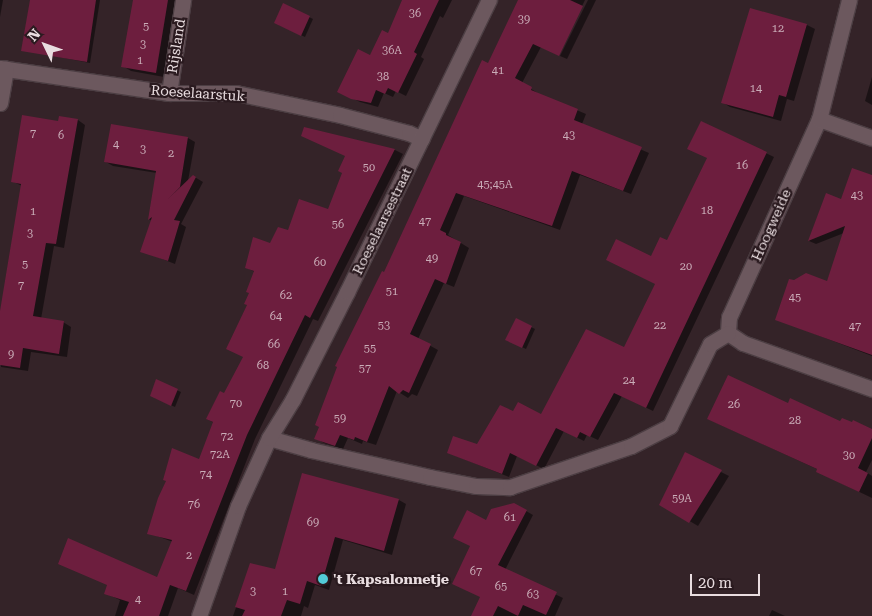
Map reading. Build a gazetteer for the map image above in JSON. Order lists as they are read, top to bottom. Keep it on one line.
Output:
{"streets":{"street":["Rijsland","Roeselaarstuk","Roeselaarsestraat","Hoogweide"]},"crossings":[["Rijsland","Roeselaarstuk"],["Roeselaarstuk","Roeselaarsestraat"]],"places":["'t Kapsalonnetje"],"house_numbers":["36","39","5","12","3","36A","1","41","38","14","7","6","43","4","3","2","16","50","45;45A","43","18","1","47","56","3","49","60","5","20","7","51","62","45","64","53","22","47","66","55","9","68","57","24","70","26","59","28","72","72A","30","74","59A","76","61","69","2","67","65","3","1","63","4"],"scale_bar":"20 m","north":"top left"}
